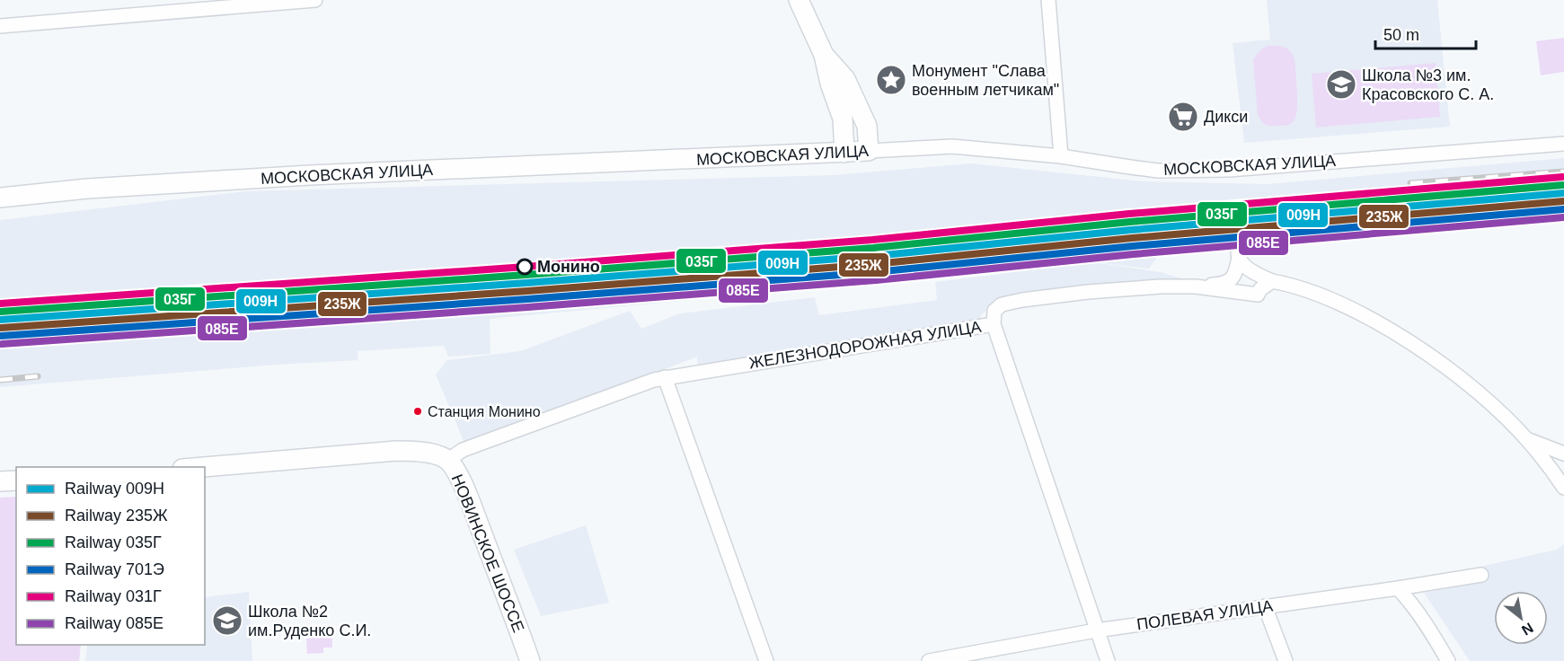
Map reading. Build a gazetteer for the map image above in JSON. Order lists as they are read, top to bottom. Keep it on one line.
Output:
{"streets":{"street":["МОСКОВСКАЯ УЛИЦА","ЖЕЛЕЗНОДОРОЖНАЯ УЛИЦА","НОВИНСКОЕ ШОССЕ","ПОЛЕВАЯ УЛИЦА"]},"crossings":[["ЖЕЛЕЗНОДОРОЖНАЯ УЛИЦА","НОВИНСКОЕ ШОССЕ"]],"places":{"place":["Монумент \"Слава военным летчикам\""],"school or university":["Школа №3 им. Красовского С. А.","Школа №2 им.Руденко С.И."],"supermarket":["Дикси"],"other":["Монино","Станция Монино"]},"lines":["rail line 031Г","rail line 035Г","rail line 009Н","rail line 235Ж","rail line 701Э","rail line 085Е"],"legend":["Railway 009Н","Railway 235Ж","Railway 035Г","Railway 701Э","Railway 031Г","Railway 085Е"],"scale_bar":"50 m","north":"bottom right"}
